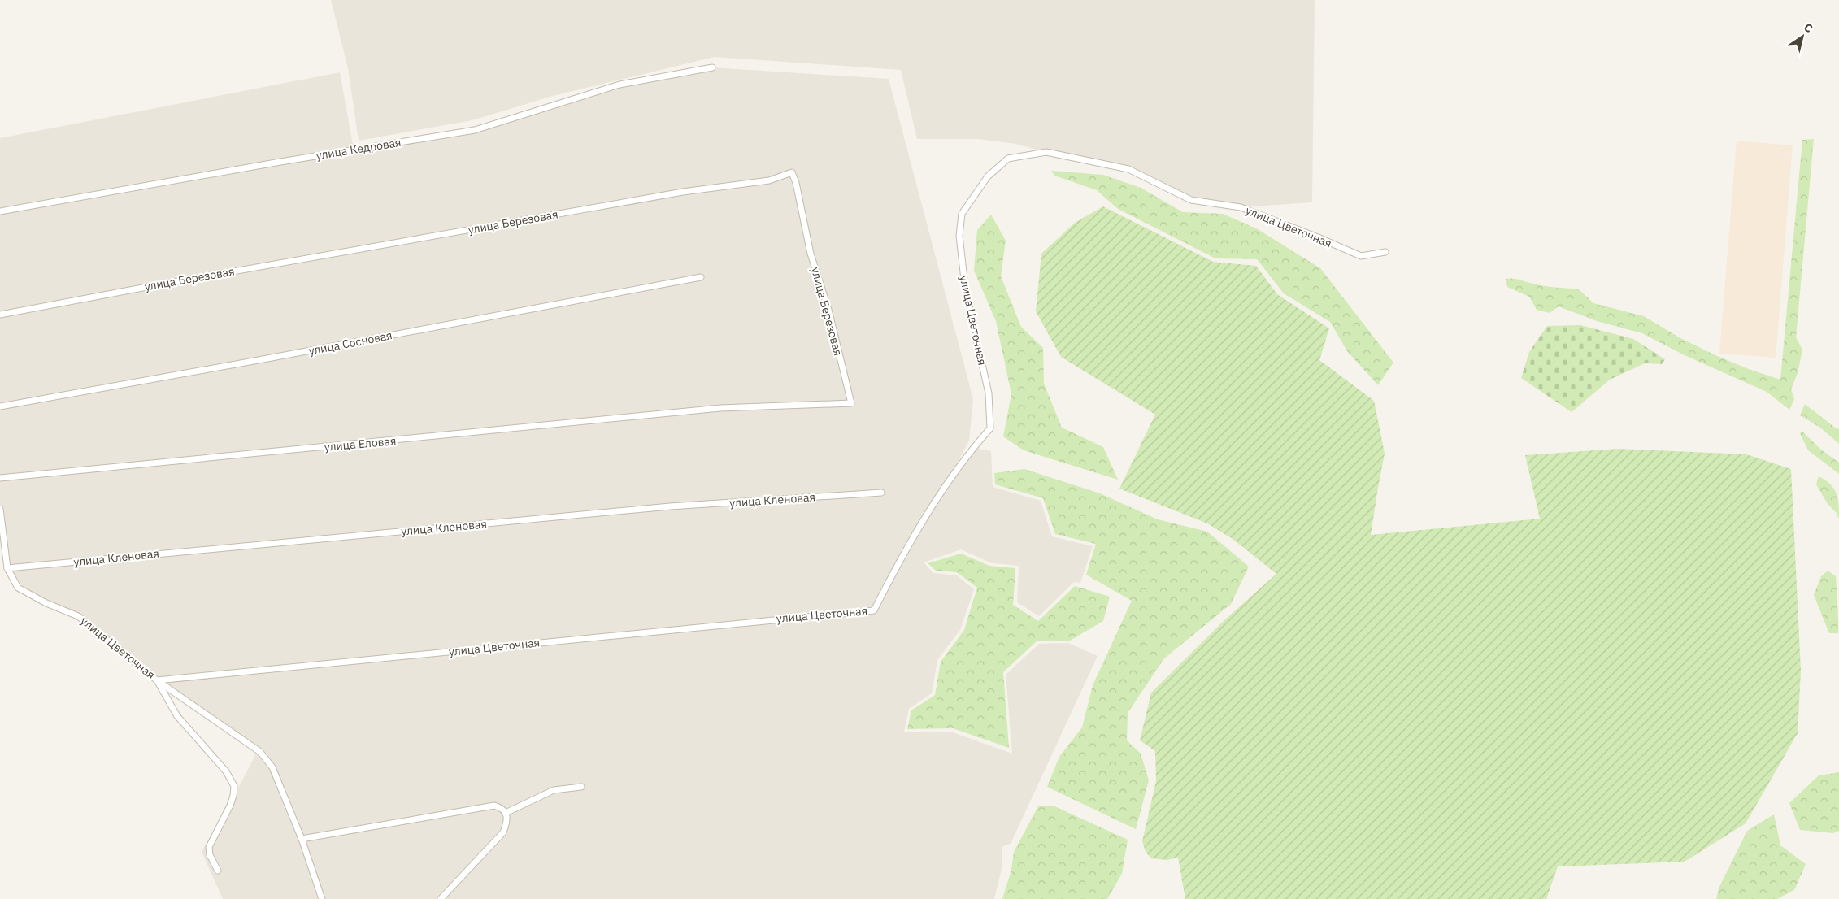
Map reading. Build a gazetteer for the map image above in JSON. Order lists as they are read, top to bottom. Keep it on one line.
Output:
{"streets":{"street":["улица Кедровая","улица Березовая","улица Цветочная","улица Сосновая","улица Еловая","улица Кленовая"]},"crossings":[["улица Березовая","улица Еловая"],["улица Цветочная","улица Кленовая"]],"north":"top right"}
